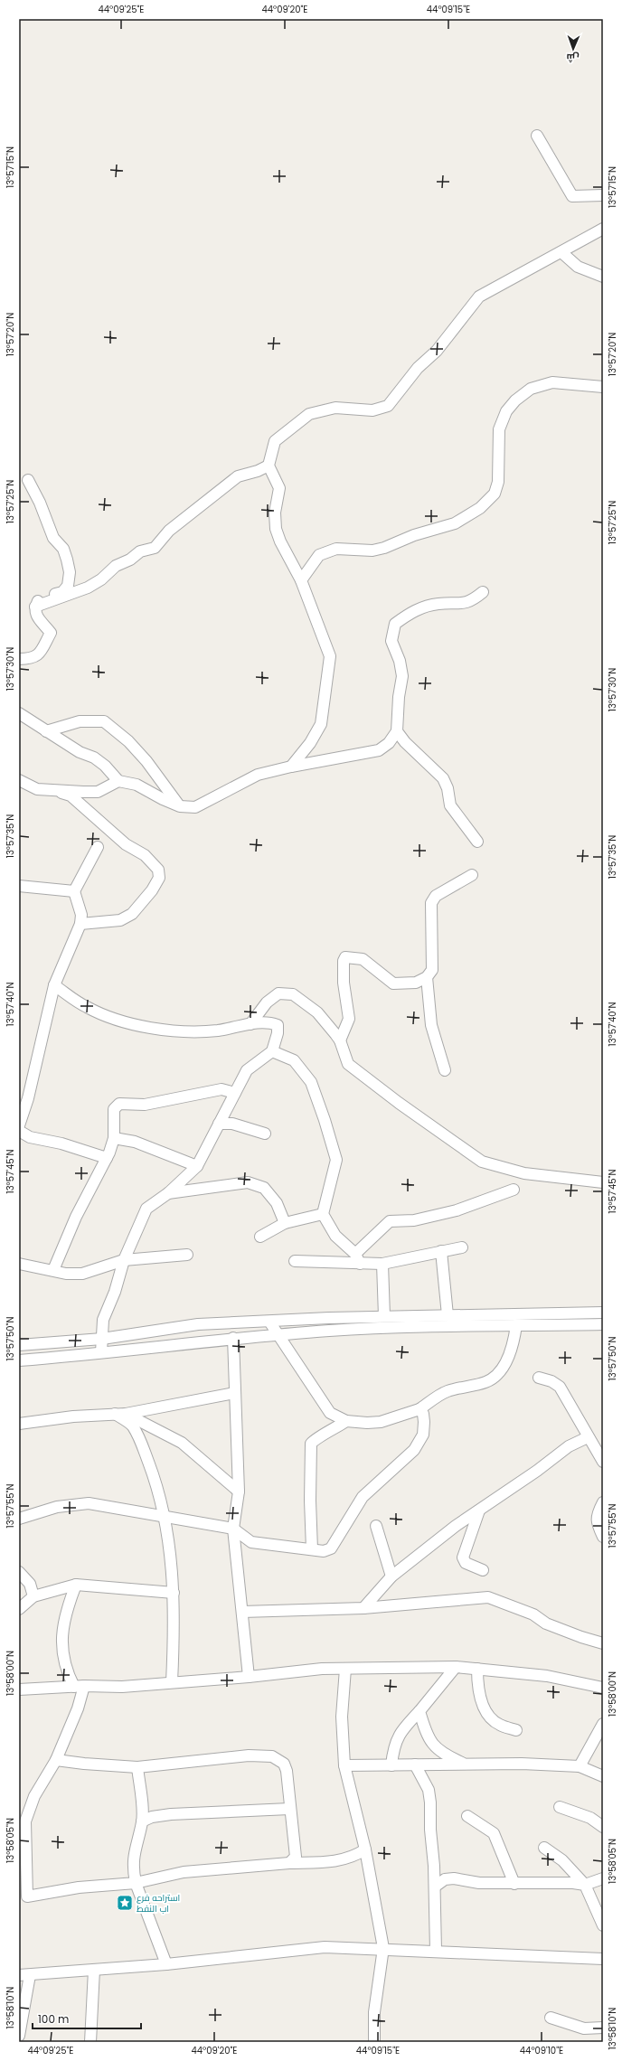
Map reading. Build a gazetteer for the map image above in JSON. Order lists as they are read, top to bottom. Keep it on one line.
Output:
{"places":{"place":["استراحه فرع اب النفط"]},"scale_bar":"100 m","north":"bottom","coordinates":["44°09'25\"E","44°09'20\"E","44°09'15\"E","13°57'15\"N","13°57'20\"N","13°57'25\"N","13°57'30\"N","13°57'35\"N","13°57'40\"N","13°57'45\"N","13°57'50\"N","13°57'55\"N","13°58'00\"N","13°58'05\"N","13°58'10\"N","44°09'10\"E"]}
